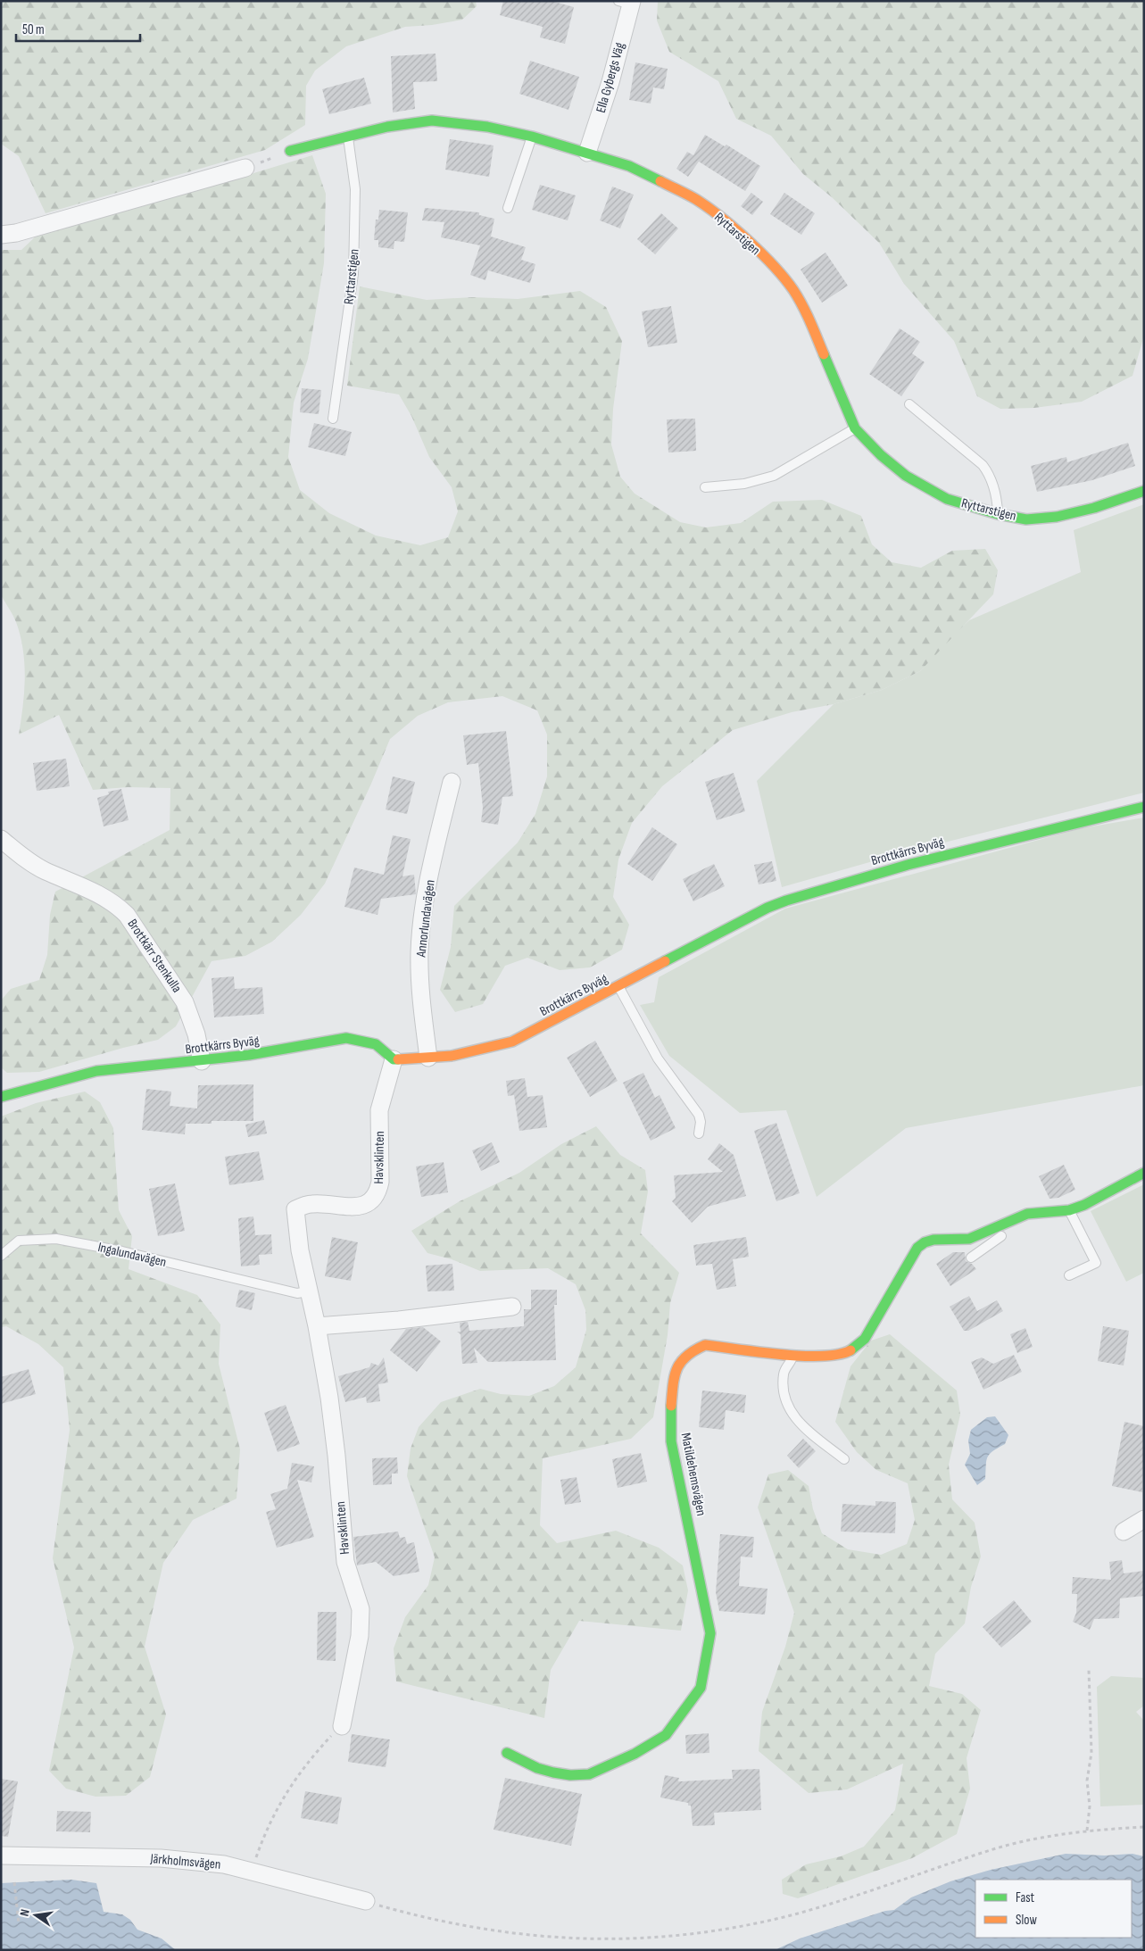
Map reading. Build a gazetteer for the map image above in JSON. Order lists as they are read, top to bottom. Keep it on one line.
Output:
{"streets":{"street":["Ella Gybergs Väg","Ryttarstigen","Brottkärrs Byväg","Annorlundavägen","Brottkärr Stenkulla","Havsklinten","Matildehemsvägen","Järkholmsvägen"],"lane":["Ingalundavägen"]},"crossings":[["Ella Gybergs Väg","Ryttarstigen"],["Brottkärrs Byväg","Annorlundavägen"],["Brottkärrs Byväg","Brottkärr Stenkulla"],["Brottkärrs Byväg","Havsklinten"],["Havsklinten","Ingalundavägen"]],"legend":["Fast","Slow"],"scale_bar":"50 m","north":"left"}
